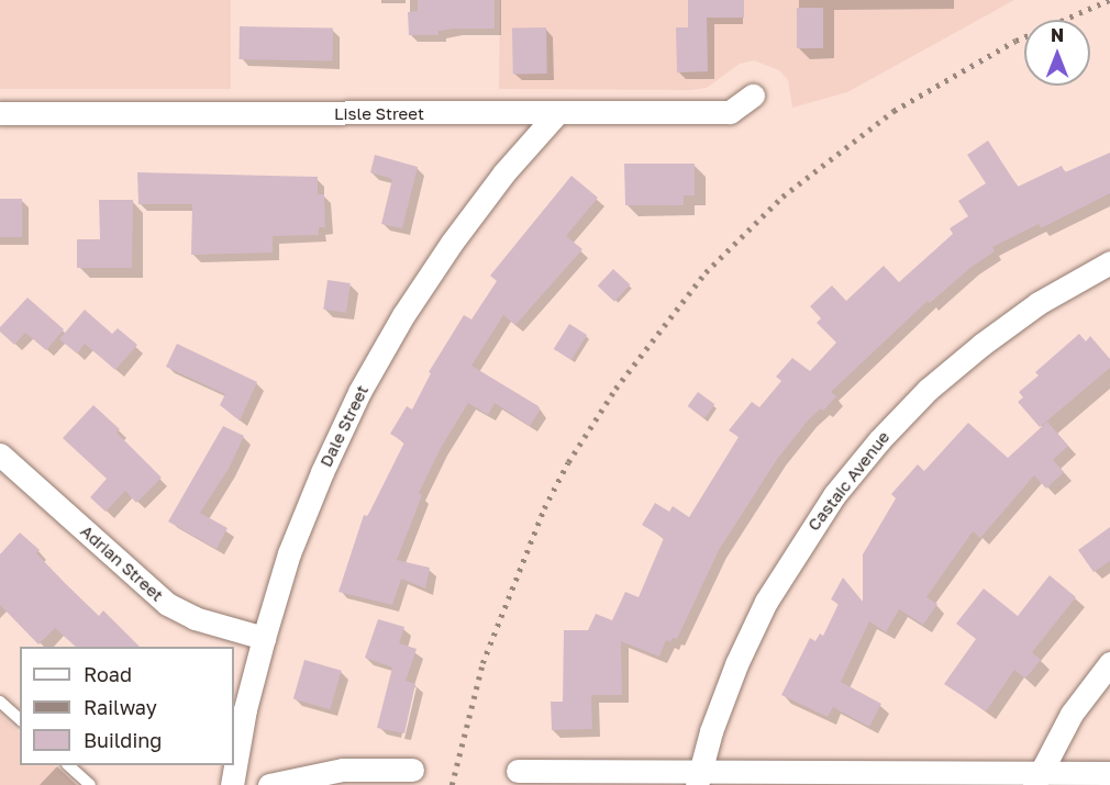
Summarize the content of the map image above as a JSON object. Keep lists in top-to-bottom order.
{
  "streets": {
    "street": [
      "Lisle Street",
      "Dale Street",
      "Castaic Avenue",
      "Adrian Street"
    ]
  },
  "crossings": [
    ["Lisle Street", "Dale Street"],
    ["Dale Street", "Adrian Street"]
  ],
  "legend": ["Road", "Railway", "Building"],
  "north": "top"
}
